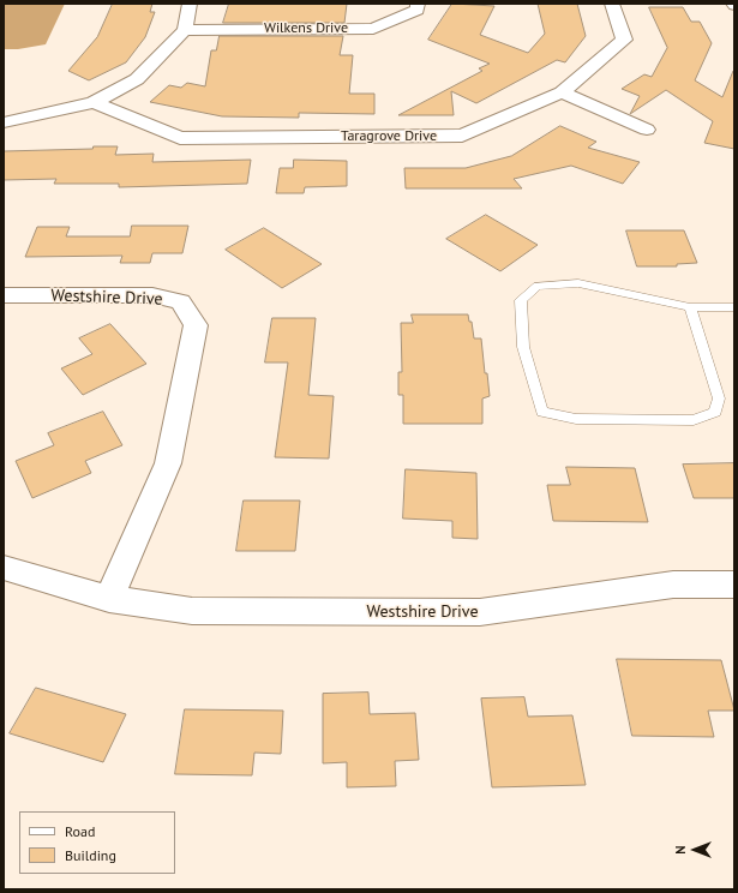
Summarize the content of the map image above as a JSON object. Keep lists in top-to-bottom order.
{
  "streets": {
    "street": ["Wilkens Drive", "Taragrove Drive", "Westshire Drive"]
  },
  "legend": ["Road", "Building"],
  "north": "left"
}
